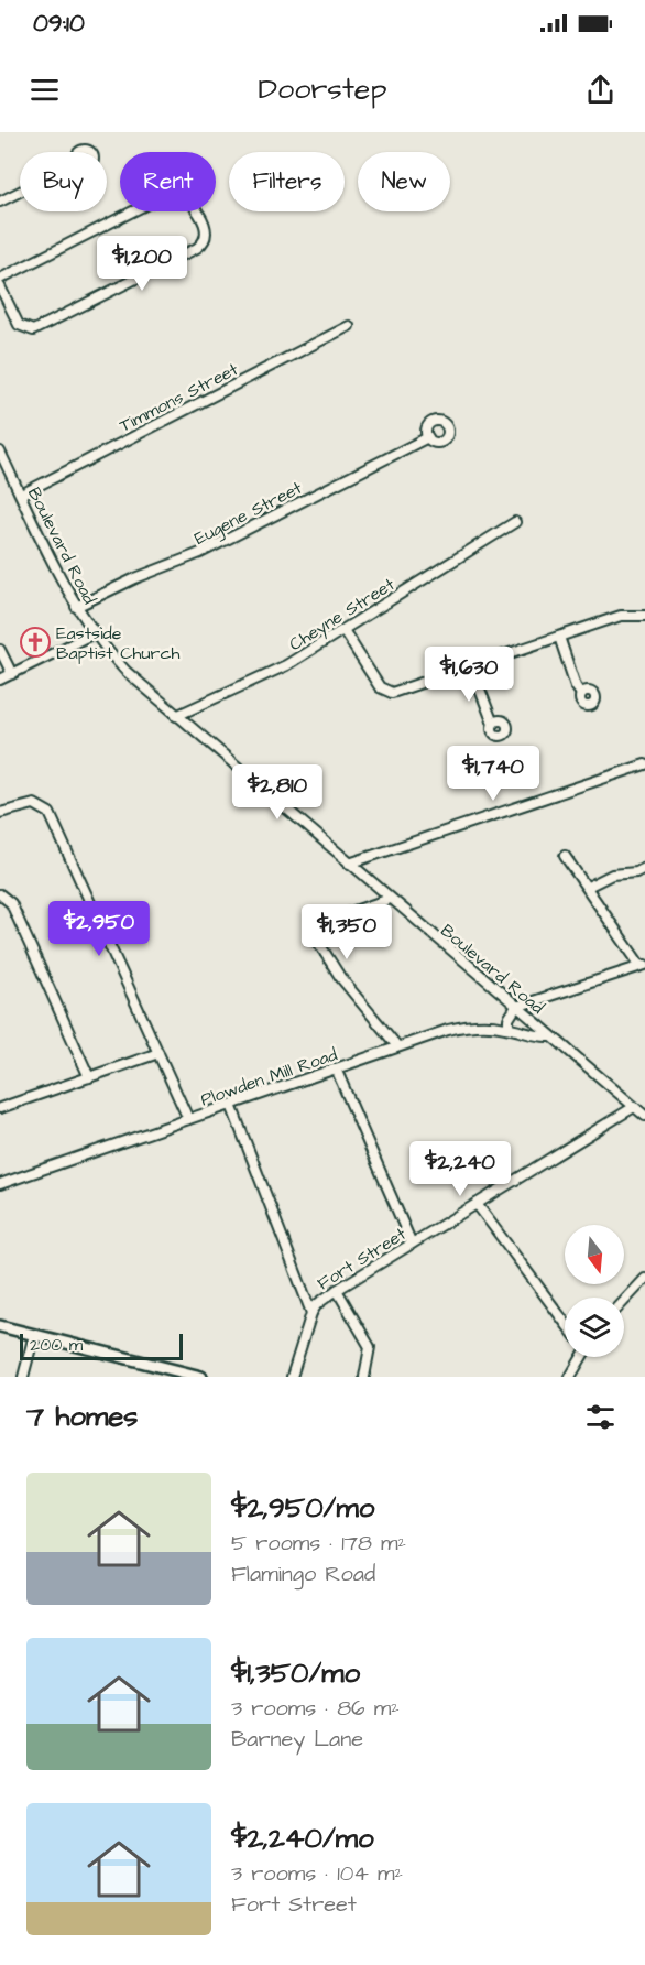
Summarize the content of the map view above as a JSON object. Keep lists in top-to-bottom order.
{
  "streets": {
    "street": [
      "Timmons Street",
      "Eugene Street",
      "Boulevard Road",
      "Cheyne Street",
      "Plowden Mill Road",
      "Fort Street"
    ]
  },
  "crossings": [
    ["Timmons Street", "Boulevard Road"],
    ["Eugene Street", "Boulevard Road"],
    ["Boulevard Road", "Cheyne Street"],
    ["Boulevard Road", "Plowden Mill Road"],
    ["Boulevard Road", "Fort Street"],
    ["Plowden Mill Road", "Fort Street"]
  ],
  "places": {
    "church": ["Eastside Baptist Church"]
  },
  "scale_bar": "200 m",
  "north": "bottom",
  "page": {
    "status": "09:10",
    "header": "Doorstep",
    "chip": [
      "Buy",
      "Rent",
      "Filters",
      "New"
    ],
    "price": [
      "$1,200",
      "$1,630",
      "$1,740",
      "$2,810",
      "$2,950",
      "$1,350",
      "$2,240"
    ],
    "scale": "200 m",
    "heading": "7 homes",
    "list": [
      {
        "name": "$2,950/mo",
        "note": "5 rooms · 178 m² · Flamingo Road"
      },
      {
        "name": "$1,350/mo",
        "note": "3 rooms · 86 m² · Barney Lane"
      },
      {
        "name": "$2,240/mo",
        "note": "3 rooms · 104 m² · Fort Street"
      }
    ]
  }
}
